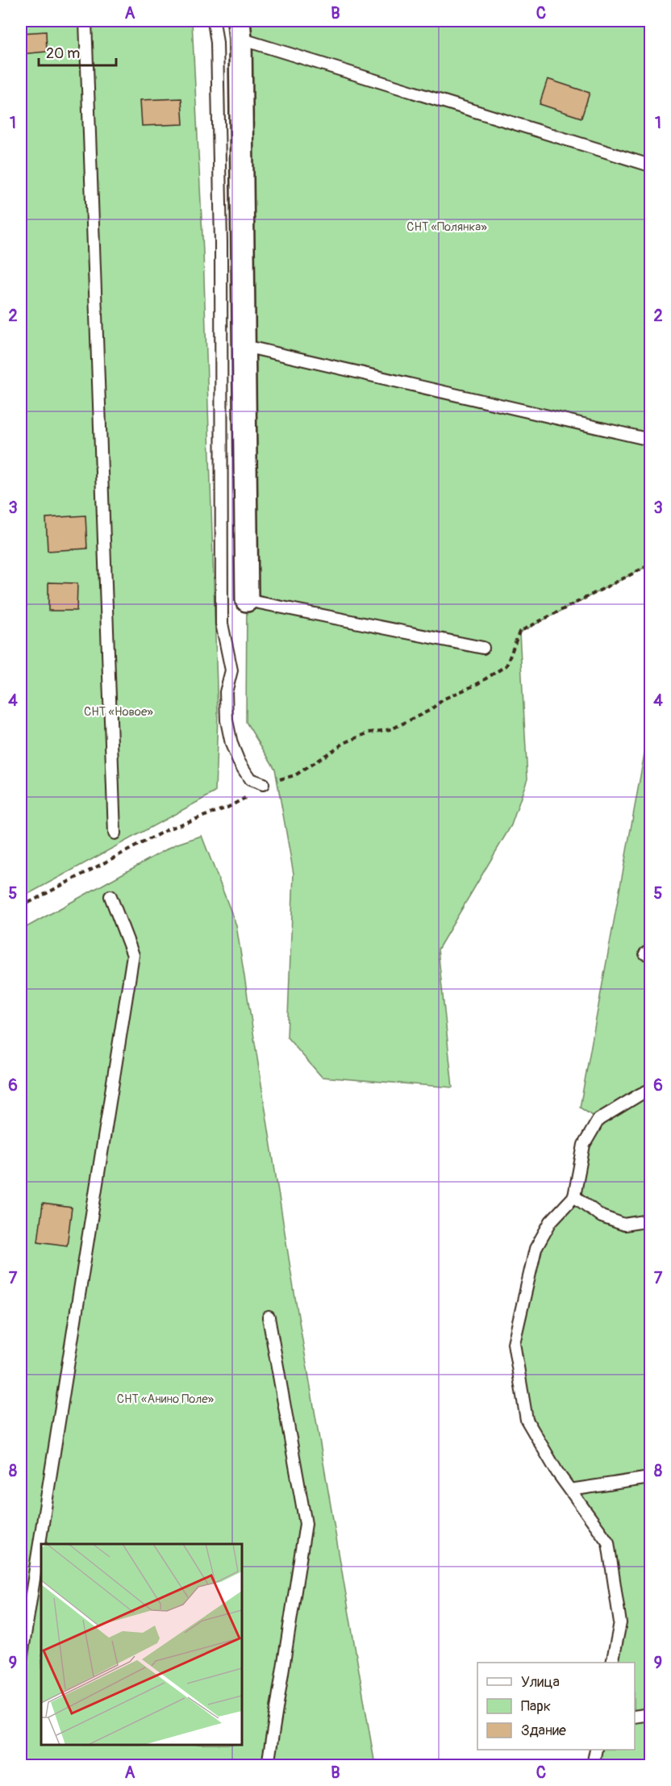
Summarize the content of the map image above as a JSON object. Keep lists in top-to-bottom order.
{
  "parks": ["СНТ «Полянка»", "СНТ «Новое»", "СНТ «Анино Поле»"],
  "legend": ["Улица", "Парк", "Здание"],
  "scale_bar": "20 m",
  "grid": {
    "columns": ["A", "B", "C"],
    "rows": [
      "1",
      "2",
      "3",
      "4",
      "5",
      "6",
      "7",
      "8",
      "9"
    ]
  }
}
